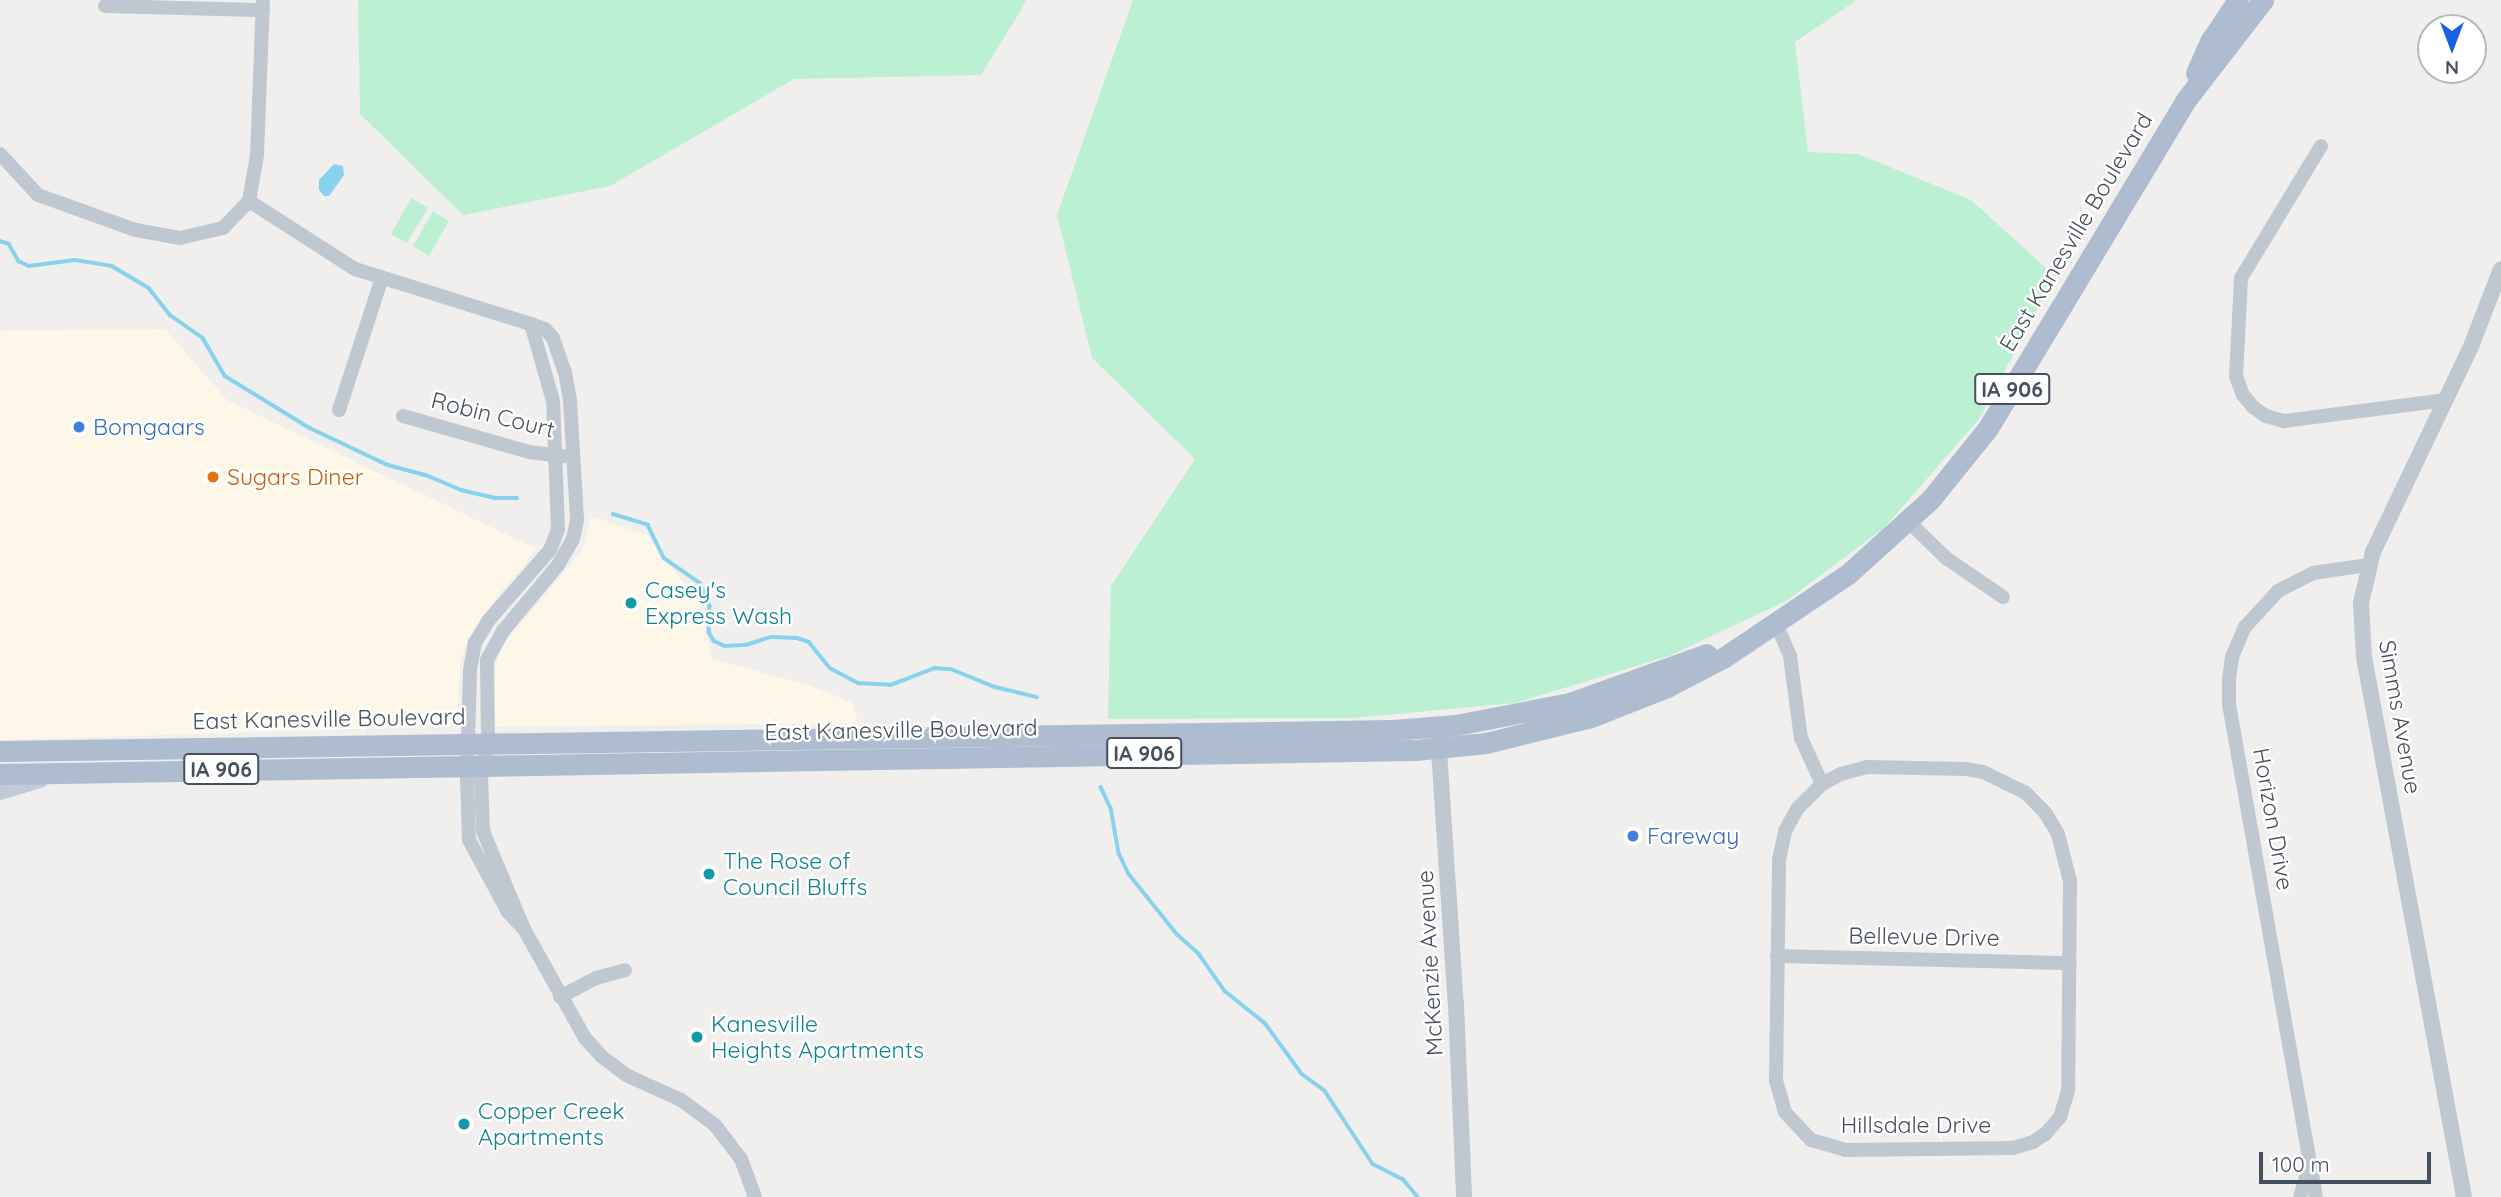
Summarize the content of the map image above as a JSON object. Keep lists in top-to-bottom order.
{
  "streets": {
    "main road": ["East Kanesville Boulevard", "IA 906"],
    "street": [
      "Robin Court",
      "Simms Avenue",
      "Horizon Drive",
      "Bellevue Drive",
      "McKenzie Avenue",
      "Hillsdale Drive"
    ]
  },
  "crossings": [
    ["East Kanesville Boulevard", "McKenzie Avenue"],
    ["Simms Avenue", "Horizon Drive"],
    ["Bellevue Drive", "Hillsdale Drive"]
  ],
  "places": [
    "Bomgaars",
    "Sugars Diner",
    "Casey's Express Wash",
    "Fareway",
    "The Rose of Council Bluffs",
    "Kanesville Heights Apartments",
    "Copper Creek Apartments"
  ],
  "scale_bar": "100 m",
  "north": "bottom"
}
